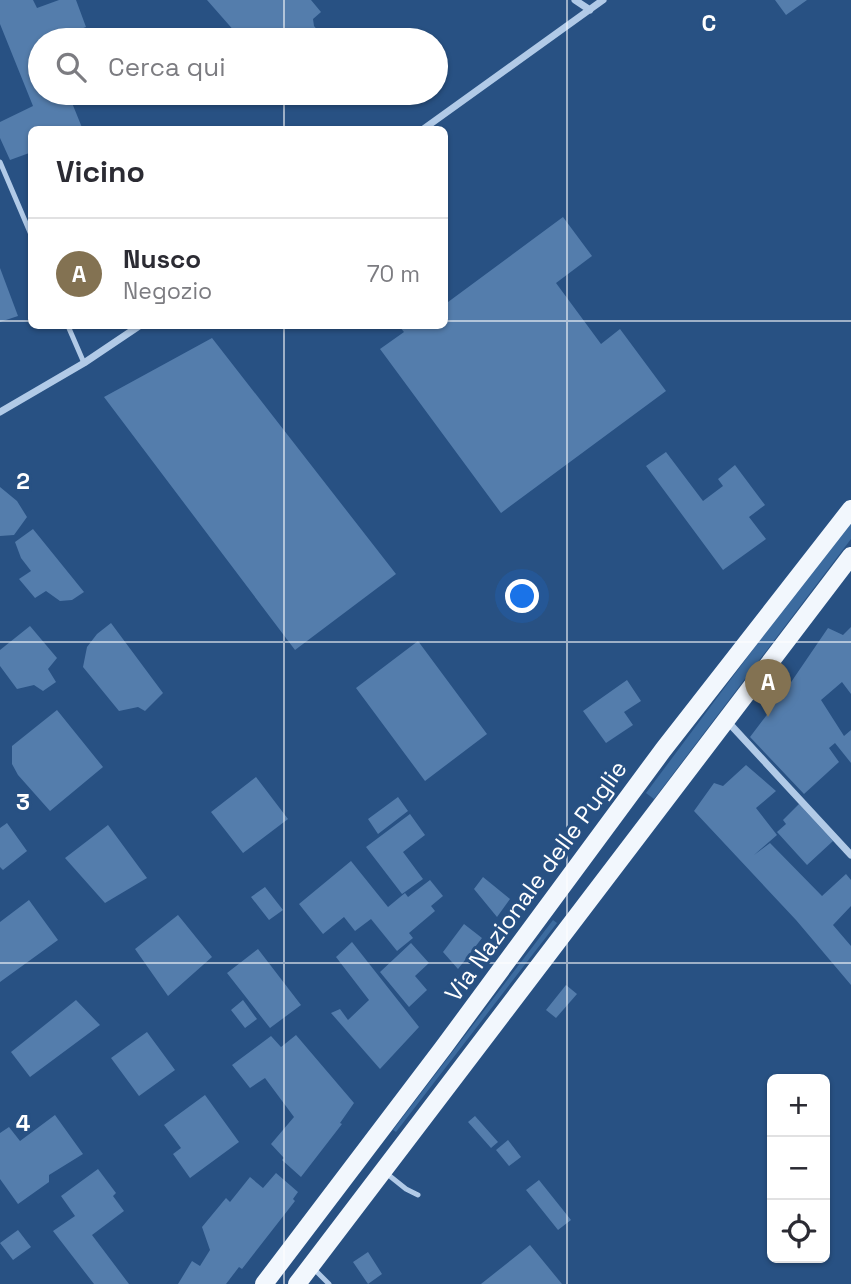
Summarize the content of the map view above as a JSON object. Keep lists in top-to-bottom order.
{
  "streets": {
    "main road": ["Via Nazionale delle Puglie"]
  },
  "page": {
    "search": "Cerca qui",
    "heading": "Vicino",
    "list": [
      {
        "mark": "A",
        "name": "Nusco",
        "note": "Negozio",
        "value": "70 m"
      }
    ],
    "pins": "A",
    "map_buttons": ["+", "−"]
  },
  "grid": {
    "columns": ["C"],
    "rows": ["2", "3", "4"]
  }
}
